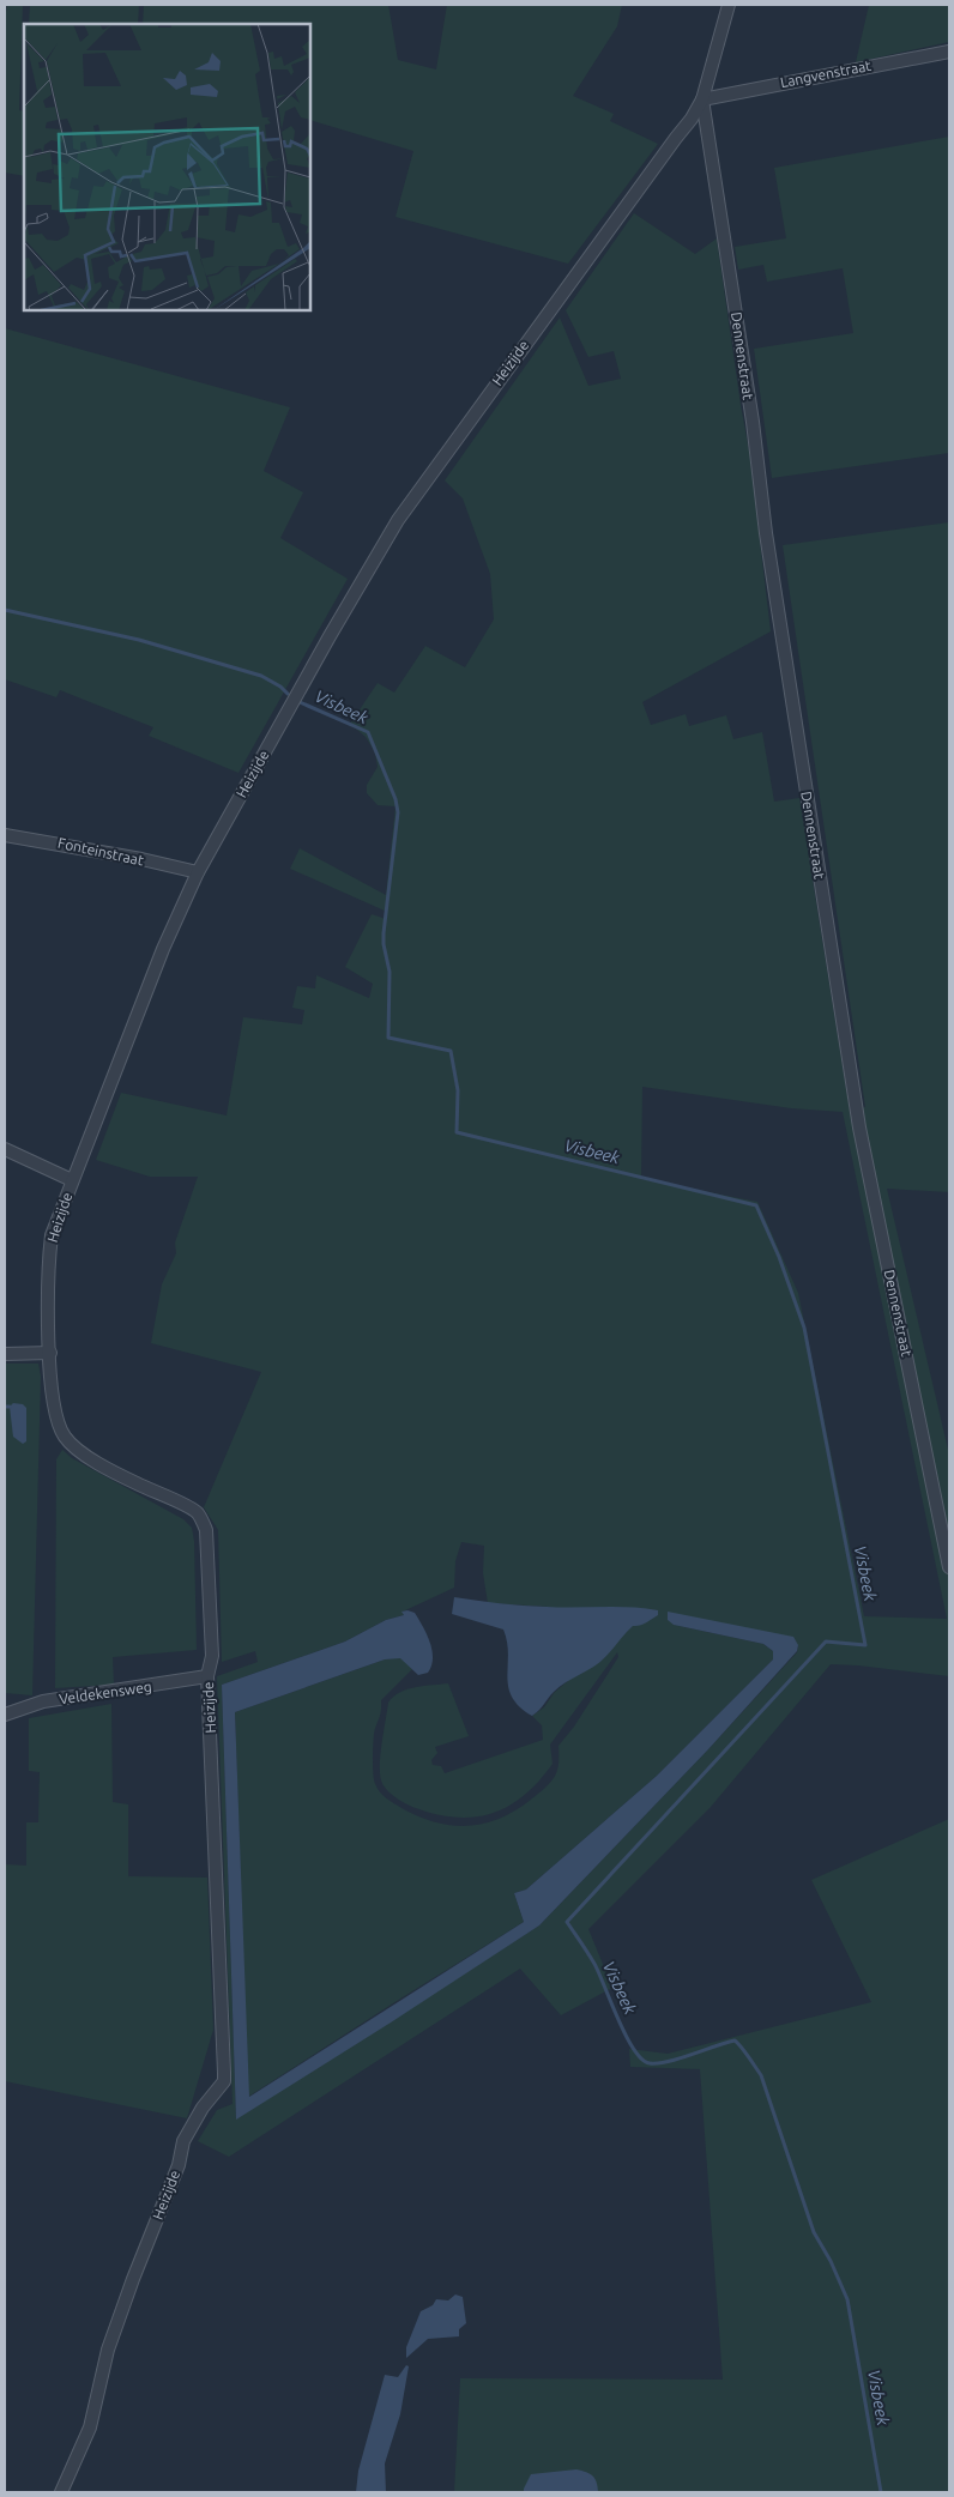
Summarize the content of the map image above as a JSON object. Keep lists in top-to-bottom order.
{
  "streets": {
    "street": [
      "Langvenstraat",
      "Dennenstraat",
      "Heizijde",
      "Fonteinstraat",
      "Veldekensweg"
    ]
  },
  "crossings": [
    ["Langvenstraat", "Dennenstraat"],
    ["Langvenstraat", "Heizijde"],
    ["Dennenstraat", "Heizijde"],
    ["Heizijde", "Fonteinstraat"],
    ["Heizijde", "Veldekensweg"]
  ],
  "water": ["Visbeek"]
}
